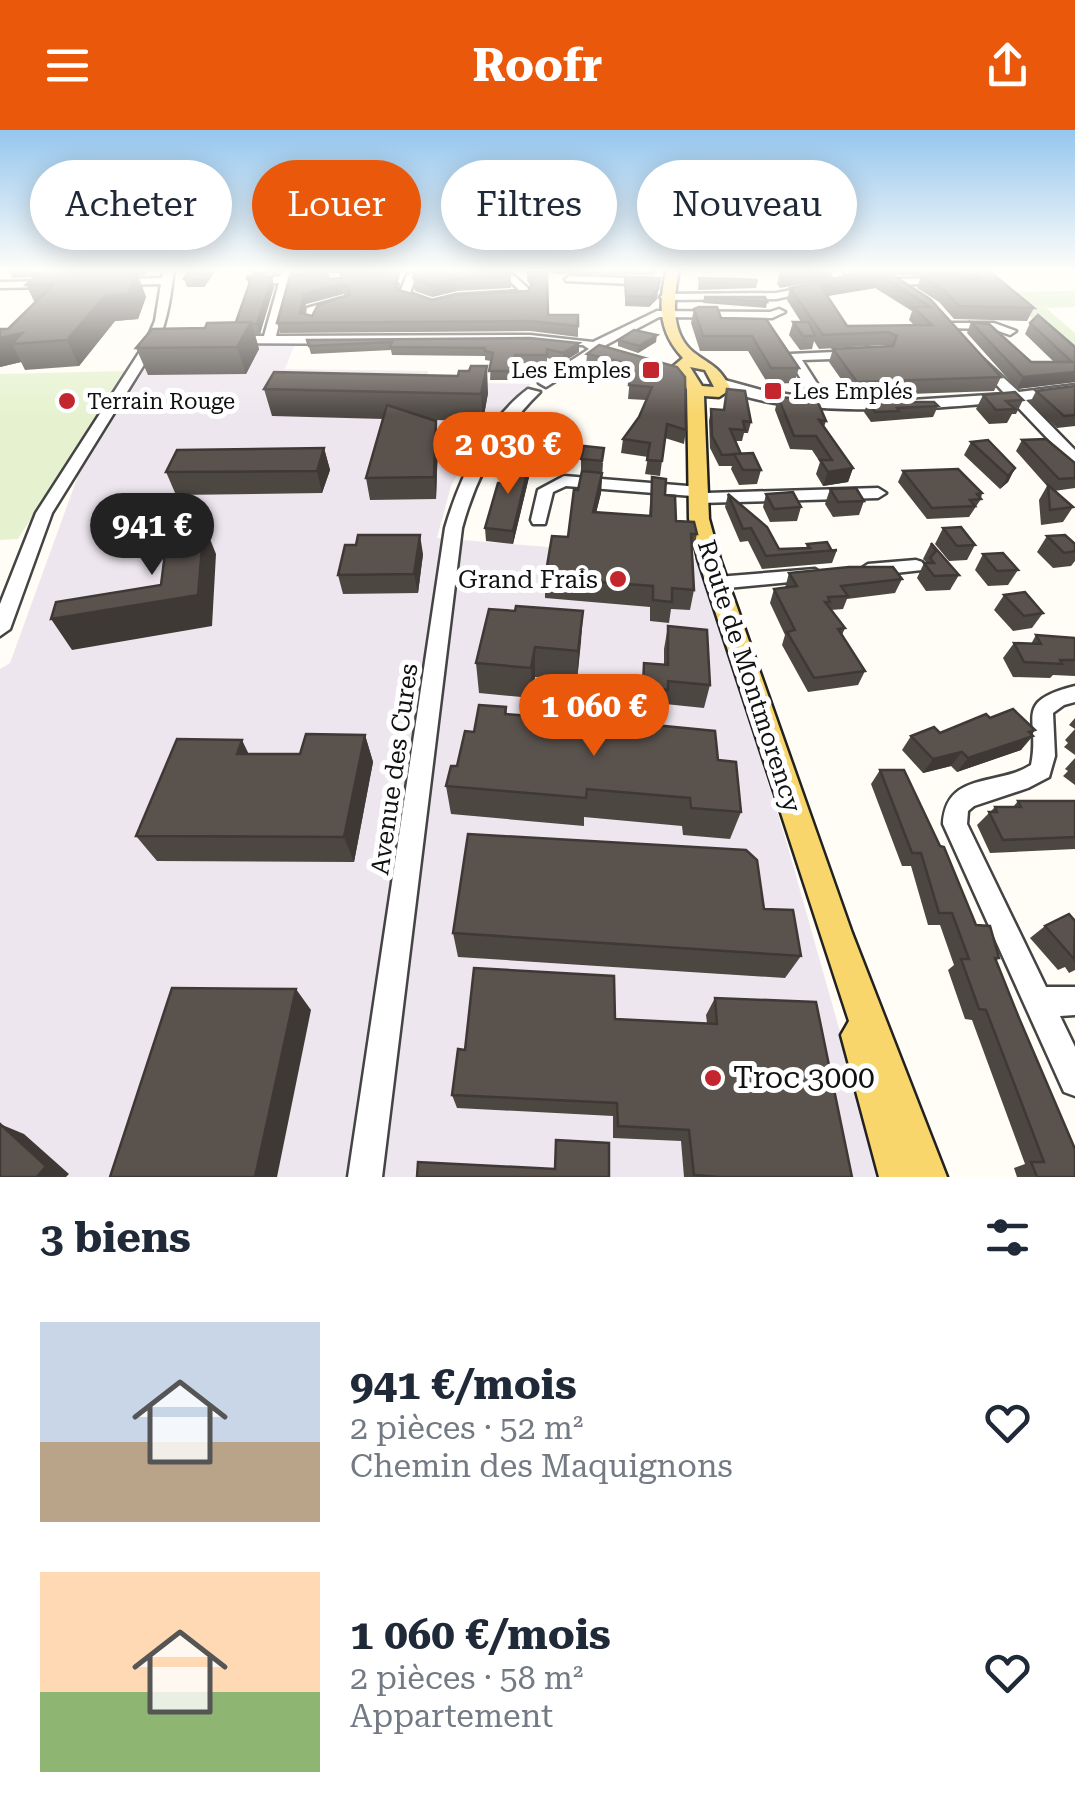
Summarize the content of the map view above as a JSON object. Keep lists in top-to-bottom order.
{
  "streets": {
    "main road": ["Route de Montmorency"],
    "street": ["Avenue des Cures"]
  },
  "places": {
    "transit": ["Les Emples", "Les Emplés"],
    "other": ["Terrain Rouge", "Grand Frais", "Troc 3000"]
  },
  "page": {
    "header": "Roofr",
    "chip": [
      "Acheter",
      "Louer",
      "Filtres",
      "Nouveau"
    ],
    "price": ["2 030 €", "941 €", "1 060 €"],
    "heading": "3 biens",
    "list": [
      {
        "name": "941 €/mois",
        "note": "2 pièces · 52 m² · Chemin des Maquignons"
      },
      {
        "name": "1 060 €/mois",
        "note": "2 pièces · 58 m² · Appartement"
      }
    ]
  }
}
